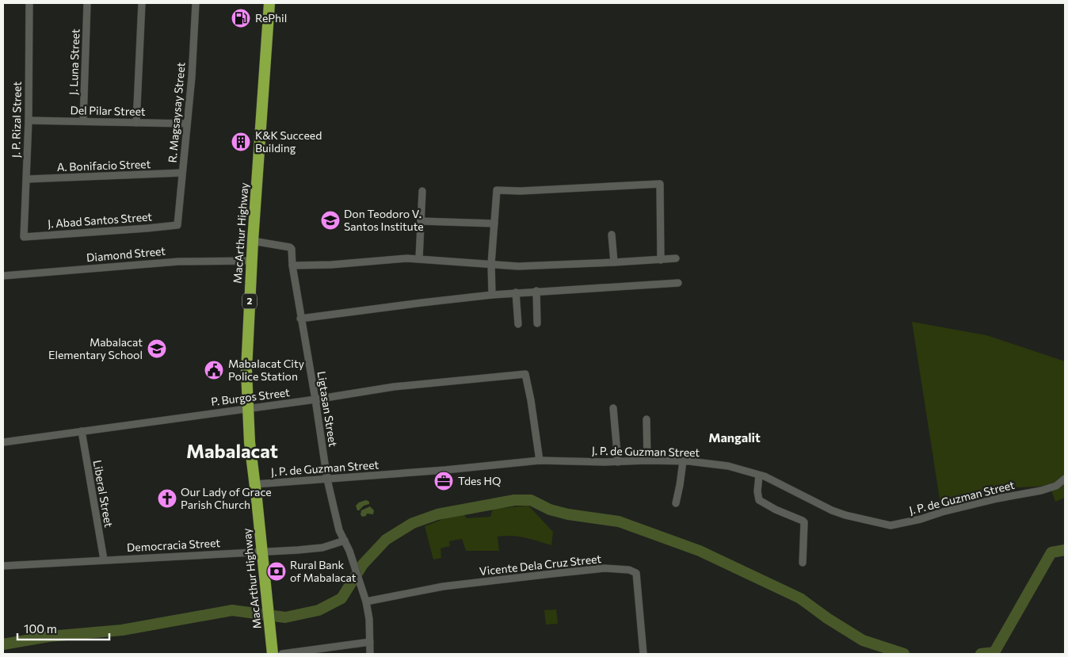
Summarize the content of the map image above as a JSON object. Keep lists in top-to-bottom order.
{
  "streets": {
    "highway": ["MacArthur Highway", "2"],
    "street": [
      "J. Luna Street",
      "Del Pilar Street",
      "R. Magsaysay Street",
      "J. P. Rizal Street",
      "A. Bonifacio Street",
      "J. Abad Santos Street",
      "Diamond Street",
      "P. Burgos Street",
      "Ligtasan Street",
      "J. P. de Guzman Street",
      "Liberal Street",
      "Democracia Street",
      "Vicente Dela Cruz Street"
    ]
  },
  "crossings": [
    ["J. Luna Street", "Del Pilar Street"],
    ["Del Pilar Street", "R. Magsaysay Street"],
    ["Del Pilar Street", "J. P. Rizal Street"],
    ["R. Magsaysay Street", "A. Bonifacio Street"],
    ["R. Magsaysay Street", "J. Abad Santos Street"],
    ["J. P. Rizal Street", "A. Bonifacio Street"],
    ["J. P. Rizal Street", "J. Abad Santos Street"],
    ["MacArthur Highway", "Diamond Street"],
    ["MacArthur Highway", "P. Burgos Street"],
    ["MacArthur Highway", "Ligtasan Street"],
    ["MacArthur Highway", "J. P. de Guzman Street"],
    ["MacArthur Highway", "Democracia Street"],
    ["P. Burgos Street", "Ligtasan Street"],
    ["P. Burgos Street", "J. P. de Guzman Street"],
    ["P. Burgos Street", "Liberal Street"],
    ["Ligtasan Street", "J. P. de Guzman Street"],
    ["Ligtasan Street", "Democracia Street"],
    ["Ligtasan Street", "Vicente Dela Cruz Street"],
    ["Liberal Street", "Democracia Street"]
  ],
  "districts": ["Mangalit", "Mabalacat"],
  "places": {
    "fuel station": ["RePhil"],
    "building": ["K&K Succeed Building"],
    "school or university": ["Don Teodoro V. Santos Institute", "Mabalacat Elementary School"],
    "public building": ["Mabalacat City Police Station"],
    "office": ["Tdes HQ"],
    "church": ["Our Lady of Grace Parish Church"],
    "bank": ["Rural Bank of Mabalacat"]
  },
  "scale_bar": "100 m"
}
